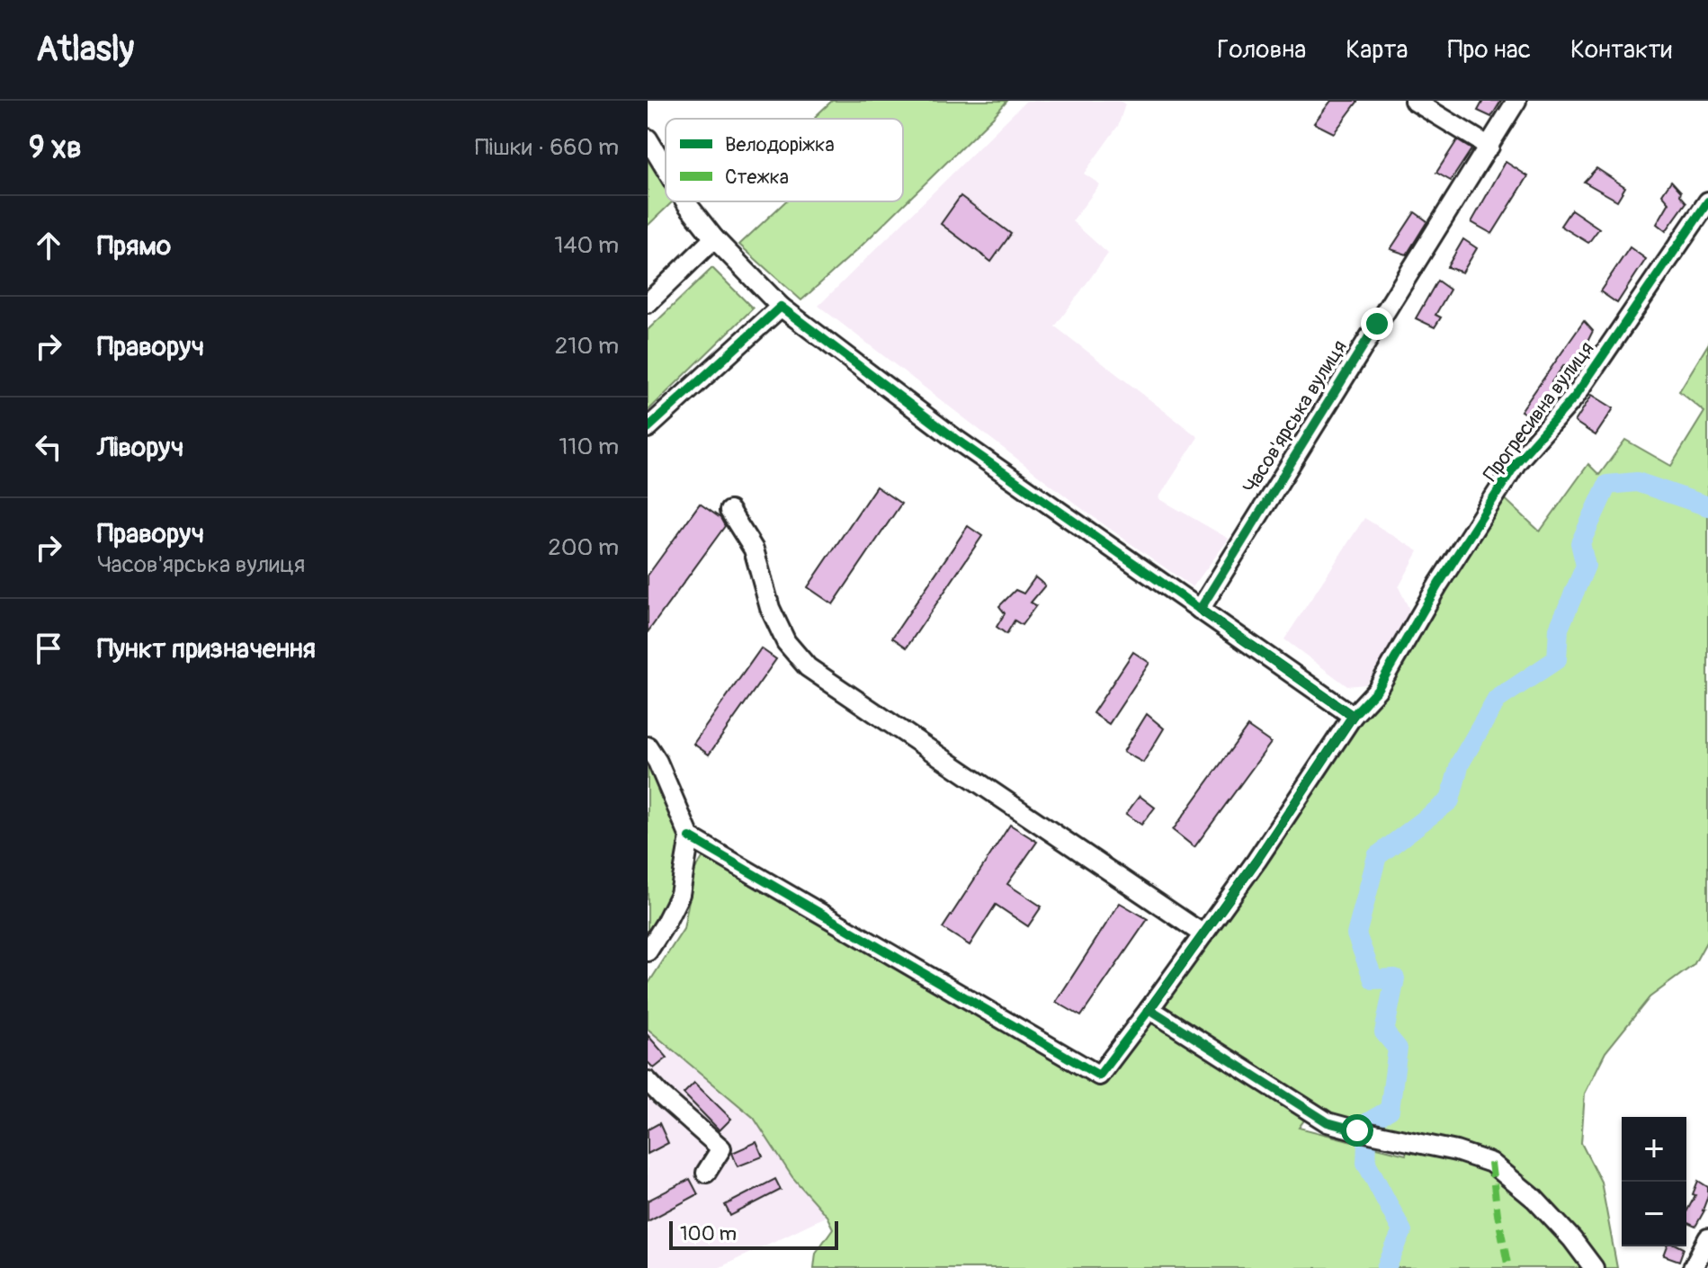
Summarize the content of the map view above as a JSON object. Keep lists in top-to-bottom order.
{
  "streets": {
    "street": ["Прогресивна вулиця", "Часов'ярська вулиця"]
  },
  "legend": ["Велодоріжка", "Стежка"],
  "scale_bar": "100 m",
  "page": {
    "header": "Atlasly",
    "nav": [
      "Головна",
      "Карта",
      "Про нас",
      "Контакти"
    ],
    "heading": ["9 хв", "Пішки · 660 m"],
    "list": [
      ["Прямо", "140 m"],
      ["Праворуч", "210 m"],
      ["Ліворуч", "110 m"],
      ["Праворуч", "Часов'ярська вулиця", "200 m"],
      "Пункт призначення"
    ],
    "map_buttons": ["+", "−"],
    "scale": "100 m"
  }
}
